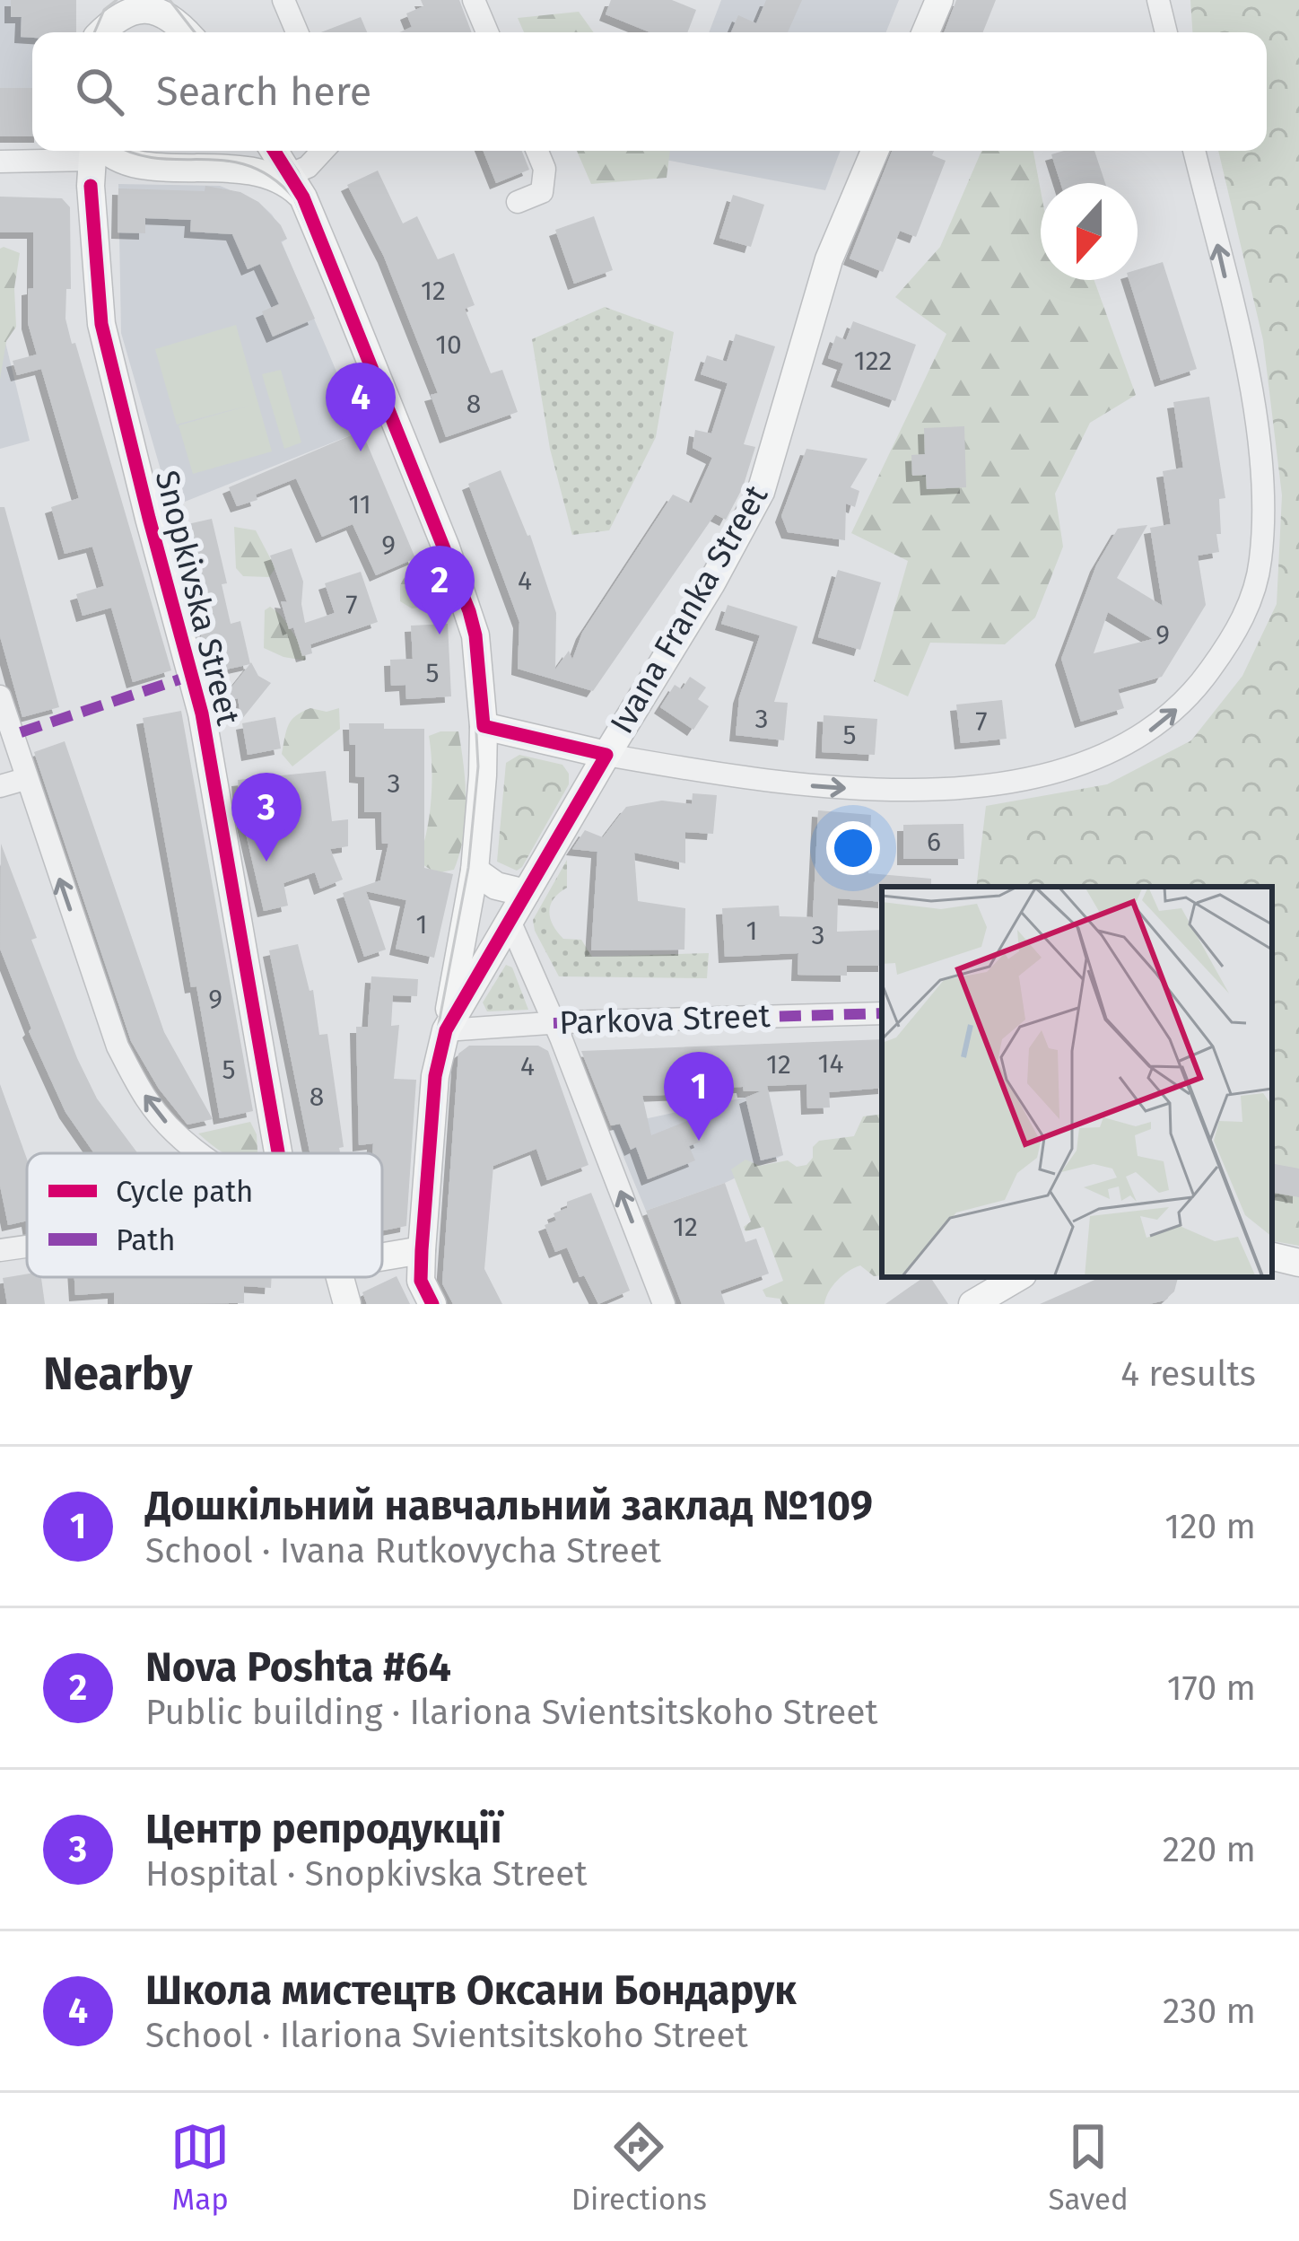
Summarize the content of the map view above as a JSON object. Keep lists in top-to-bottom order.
{
  "streets": {
    "main road": ["Snopkivska Street", "Ivana Franka Street"],
    "street": ["Parkova Street"]
  },
  "crossings": [
    ["Ivana Franka Street", "Parkova Street"]
  ],
  "house_numbers": [
    "12",
    "10",
    "122",
    "8",
    "11",
    "9",
    "4",
    "7",
    "9",
    "5",
    "3",
    "7",
    "5",
    "3",
    "6",
    "1",
    "1",
    "3",
    "9",
    "14",
    "12",
    "4",
    "5",
    "8",
    "12"
  ],
  "legend": ["Cycle path", "Path"],
  "north": "bottom",
  "page": {
    "search": "Search here",
    "pins": [
      "4",
      "2",
      "3",
      "1"
    ],
    "heading": ["Nearby", "4 results"],
    "list": [
      {
        "mark": "1",
        "name": "Дошкільний навчальний заклад №109",
        "note": "School · Ivana Rutkovycha Street",
        "value": "120 m"
      },
      {
        "mark": "2",
        "name": "Nova Poshta #64",
        "note": "Public building · Ilariona Svientsitskoho Street",
        "value": "170 m"
      },
      {
        "mark": "3",
        "name": "Центр репродукції",
        "note": "Hospital · Snopkivska Street",
        "value": "220 m"
      },
      {
        "mark": "4",
        "name": "Школа мистецтв Оксани Бондарук",
        "note": "School · Ilariona Svientsitskoho Street",
        "value": "230 m"
      }
    ],
    "nav": ["Map", "Directions", "Saved"]
  }
}
